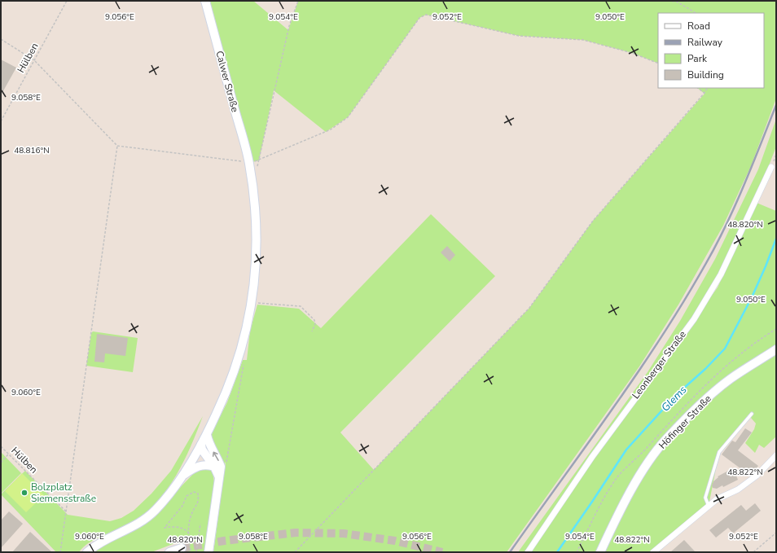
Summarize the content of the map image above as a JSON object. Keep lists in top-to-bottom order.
{
  "streets": {
    "main road": ["Calwer Straße", "Höfinger Straße"],
    "street": ["Leonberger Straße"],
    "path": ["Hülben"]
  },
  "water": ["Glems"],
  "places": ["Bolzplatz Siemensstraße"],
  "legend": [
    "Road",
    "Railway",
    "Park",
    "Building"
  ],
  "coordinates": [
    "9.056°E",
    "9.054°E",
    "9.052°E",
    "9.050°E",
    "9.058°E",
    "48.816°N",
    "48.820°N",
    "9.060°E",
    "48.822°N"
  ]
}
